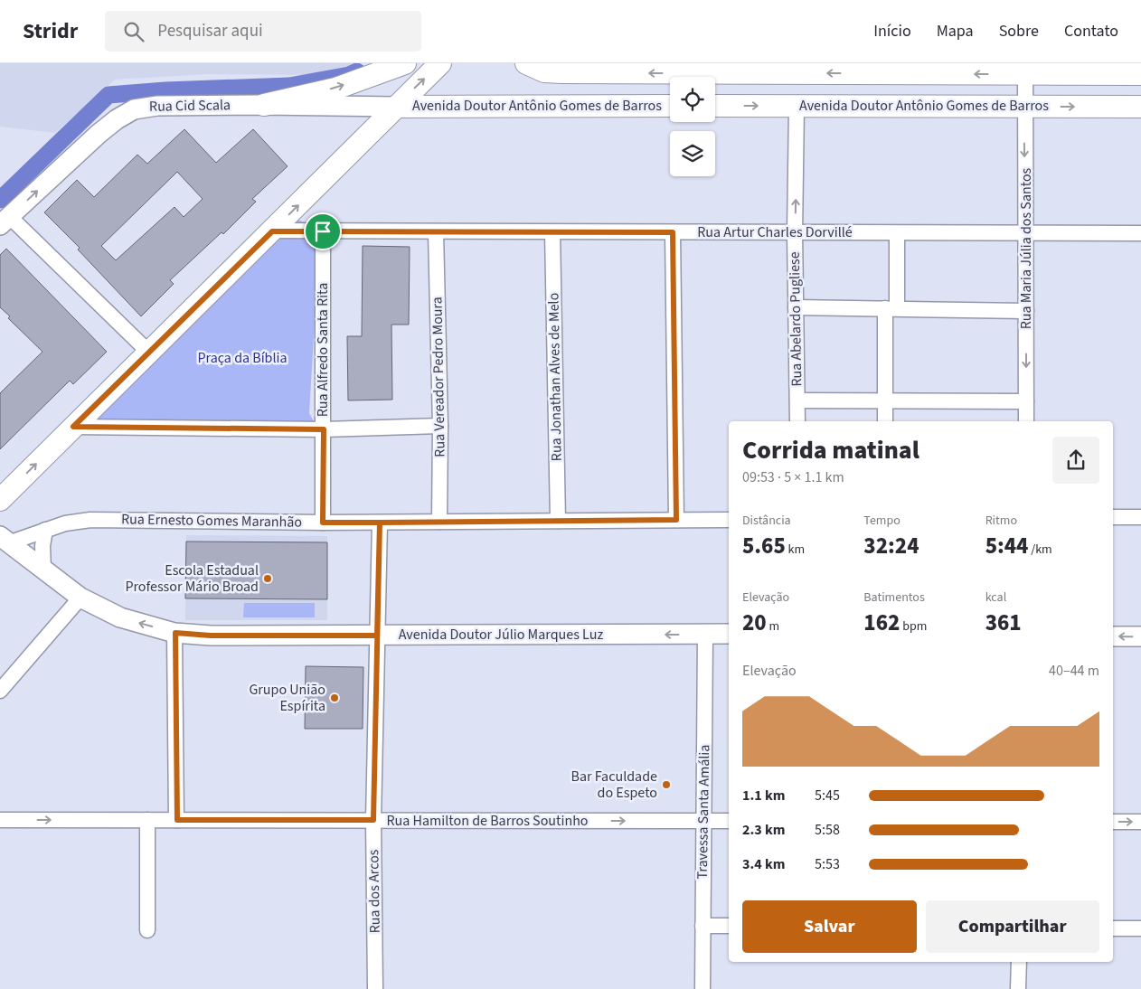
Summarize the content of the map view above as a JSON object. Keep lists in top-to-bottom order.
{
  "streets": {
    "main road": ["Avenida Doutor Antônio Gomes de Barros"],
    "street": [
      "Rua Cid Scala",
      "Rua Artur Charles Dorvillé",
      "Rua Maria Júlia dos Santos",
      "Rua Abelardo Pugliese",
      "Rua Alfredo Santa Rita",
      "Rua Vereador Pedro Moura",
      "Rua Jonathan Alves de Melo",
      "Rua Ernesto Gomes Maranhão",
      "Avenida Doutor Júlio Marques Luz",
      "Travessa Santa Amália",
      "Rua Hamilton de Barros Soutinho",
      "Rua dos Arcos"
    ]
  },
  "crossings": [
    ["Rua Cid Scala", "Avenida Doutor Antônio Gomes de Barros"],
    ["Avenida Doutor Antônio Gomes de Barros", "Rua Maria Júlia dos Santos"],
    ["Avenida Doutor Antônio Gomes de Barros", "Rua Abelardo Pugliese"],
    ["Rua Artur Charles Dorvillé", "Rua Maria Júlia dos Santos"],
    ["Rua Artur Charles Dorvillé", "Rua Abelardo Pugliese"],
    ["Rua Artur Charles Dorvillé", "Rua Alfredo Santa Rita"],
    ["Rua Artur Charles Dorvillé", "Rua Vereador Pedro Moura"],
    ["Rua Artur Charles Dorvillé", "Rua Jonathan Alves de Melo"],
    ["Rua Alfredo Santa Rita", "Rua Ernesto Gomes Maranhão"],
    ["Rua Vereador Pedro Moura", "Rua Ernesto Gomes Maranhão"],
    ["Rua Jonathan Alves de Melo", "Rua Ernesto Gomes Maranhão"],
    ["Rua Ernesto Gomes Maranhão", "Avenida Doutor Júlio Marques Luz"],
    ["Rua Ernesto Gomes Maranhão", "Rua dos Arcos"],
    ["Avenida Doutor Júlio Marques Luz", "Travessa Santa Amália"],
    ["Avenida Doutor Júlio Marques Luz", "Rua dos Arcos"],
    ["Travessa Santa Amália", "Rua Hamilton de Barros Soutinho"],
    ["Rua Hamilton de Barros Soutinho", "Rua dos Arcos"]
  ],
  "one_way": [
    "Rua Cid Scala",
    "Rua Maria Júlia dos Santos",
    "Rua Abelardo Pugliese",
    "Avenida Doutor Júlio Marques Luz",
    "Rua Hamilton de Barros Soutinho"
  ],
  "parks": ["Praça da Bíblia"],
  "places": ["Escola Estadual Professor Mário Broad", "Grupo União Espírita", "Bar Faculdade do Espeto"],
  "page": {
    "header": "Stridr",
    "search": "Pesquisar aqui",
    "nav": [
      "Início",
      "Mapa",
      "Sobre",
      "Contato"
    ],
    "heading": ["Corrida matinal", "09:53 · 5 × 1.1 km"],
    "stats": [
      ["Distância", "5.65 km"],
      ["Tempo", "32:24"],
      ["Ritmo", "5:44 /km"],
      ["Elevação", "20 m"],
      ["Batimentos", "162 bpm"],
      ["kcal", "361"]
    ],
    "chart": ["Elevação", "40–44 m"],
    "list": [
      {
        "name": "1.1 km",
        "note": "5:45"
      },
      {
        "name": "2.3 km",
        "note": "5:58"
      },
      {
        "name": "3.4 km",
        "note": "5:53"
      }
    ],
    "buttons": ["Salvar", "Compartilhar"]
  }
}
